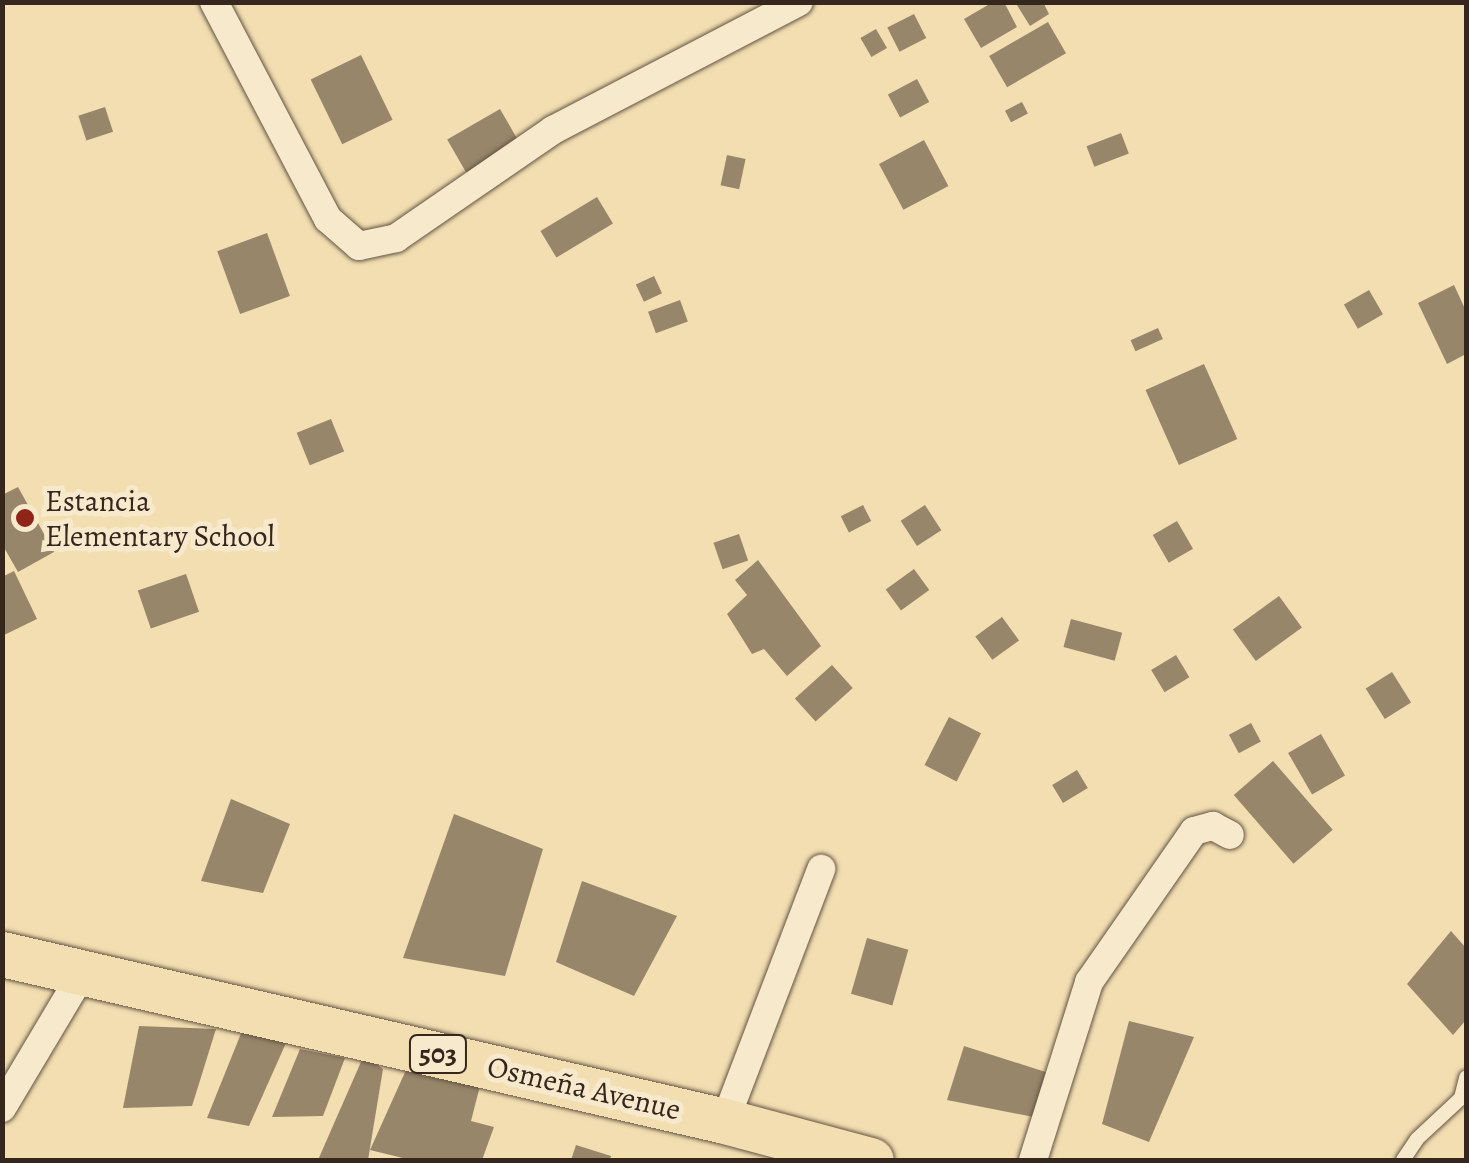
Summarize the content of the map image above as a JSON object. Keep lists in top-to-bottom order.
{
  "streets": {
    "main road": ["503", "Osmeña Avenue"]
  },
  "places": ["Estancia Elementary School"]
}
